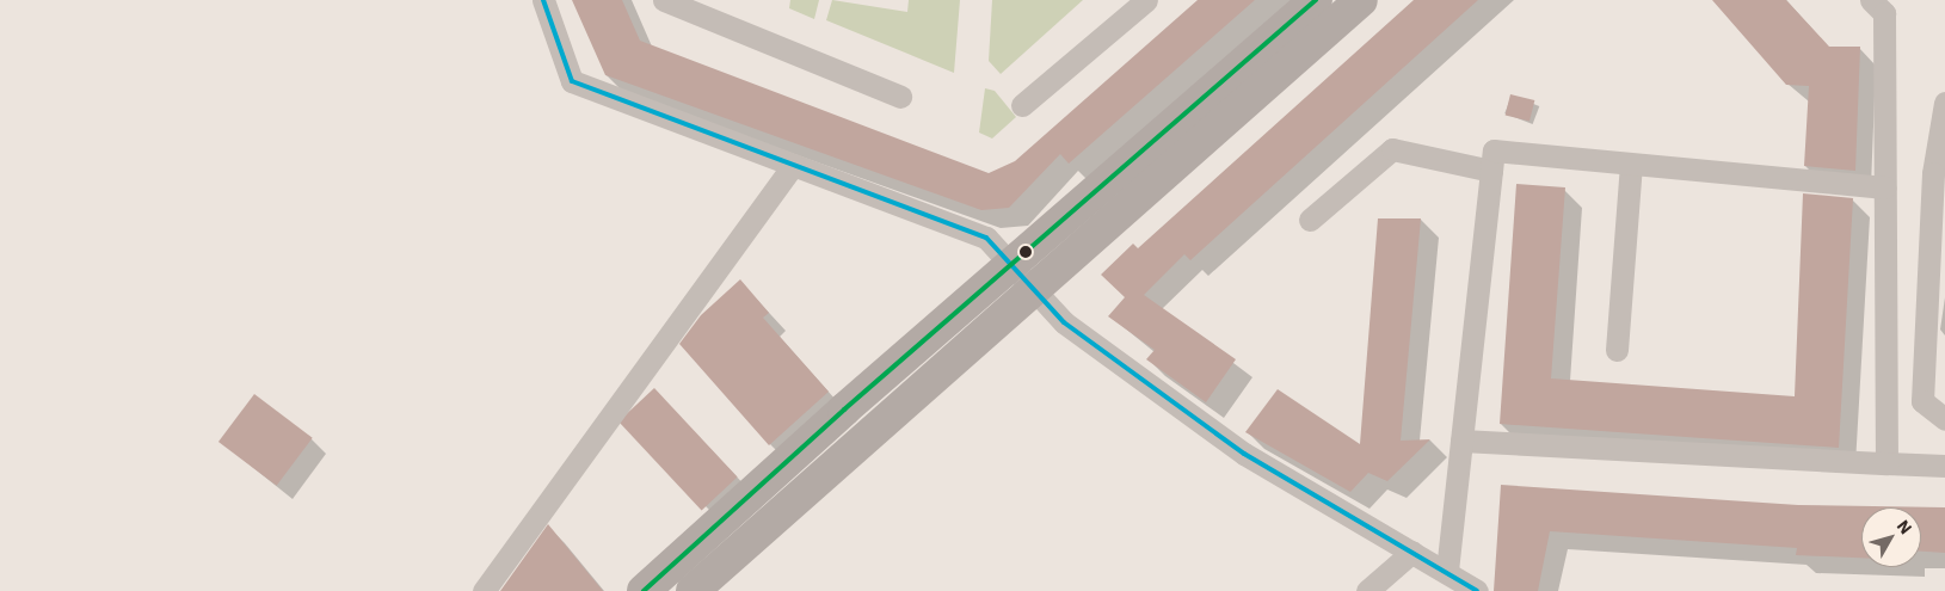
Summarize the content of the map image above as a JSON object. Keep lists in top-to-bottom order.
{
  "north": "top right"
}
